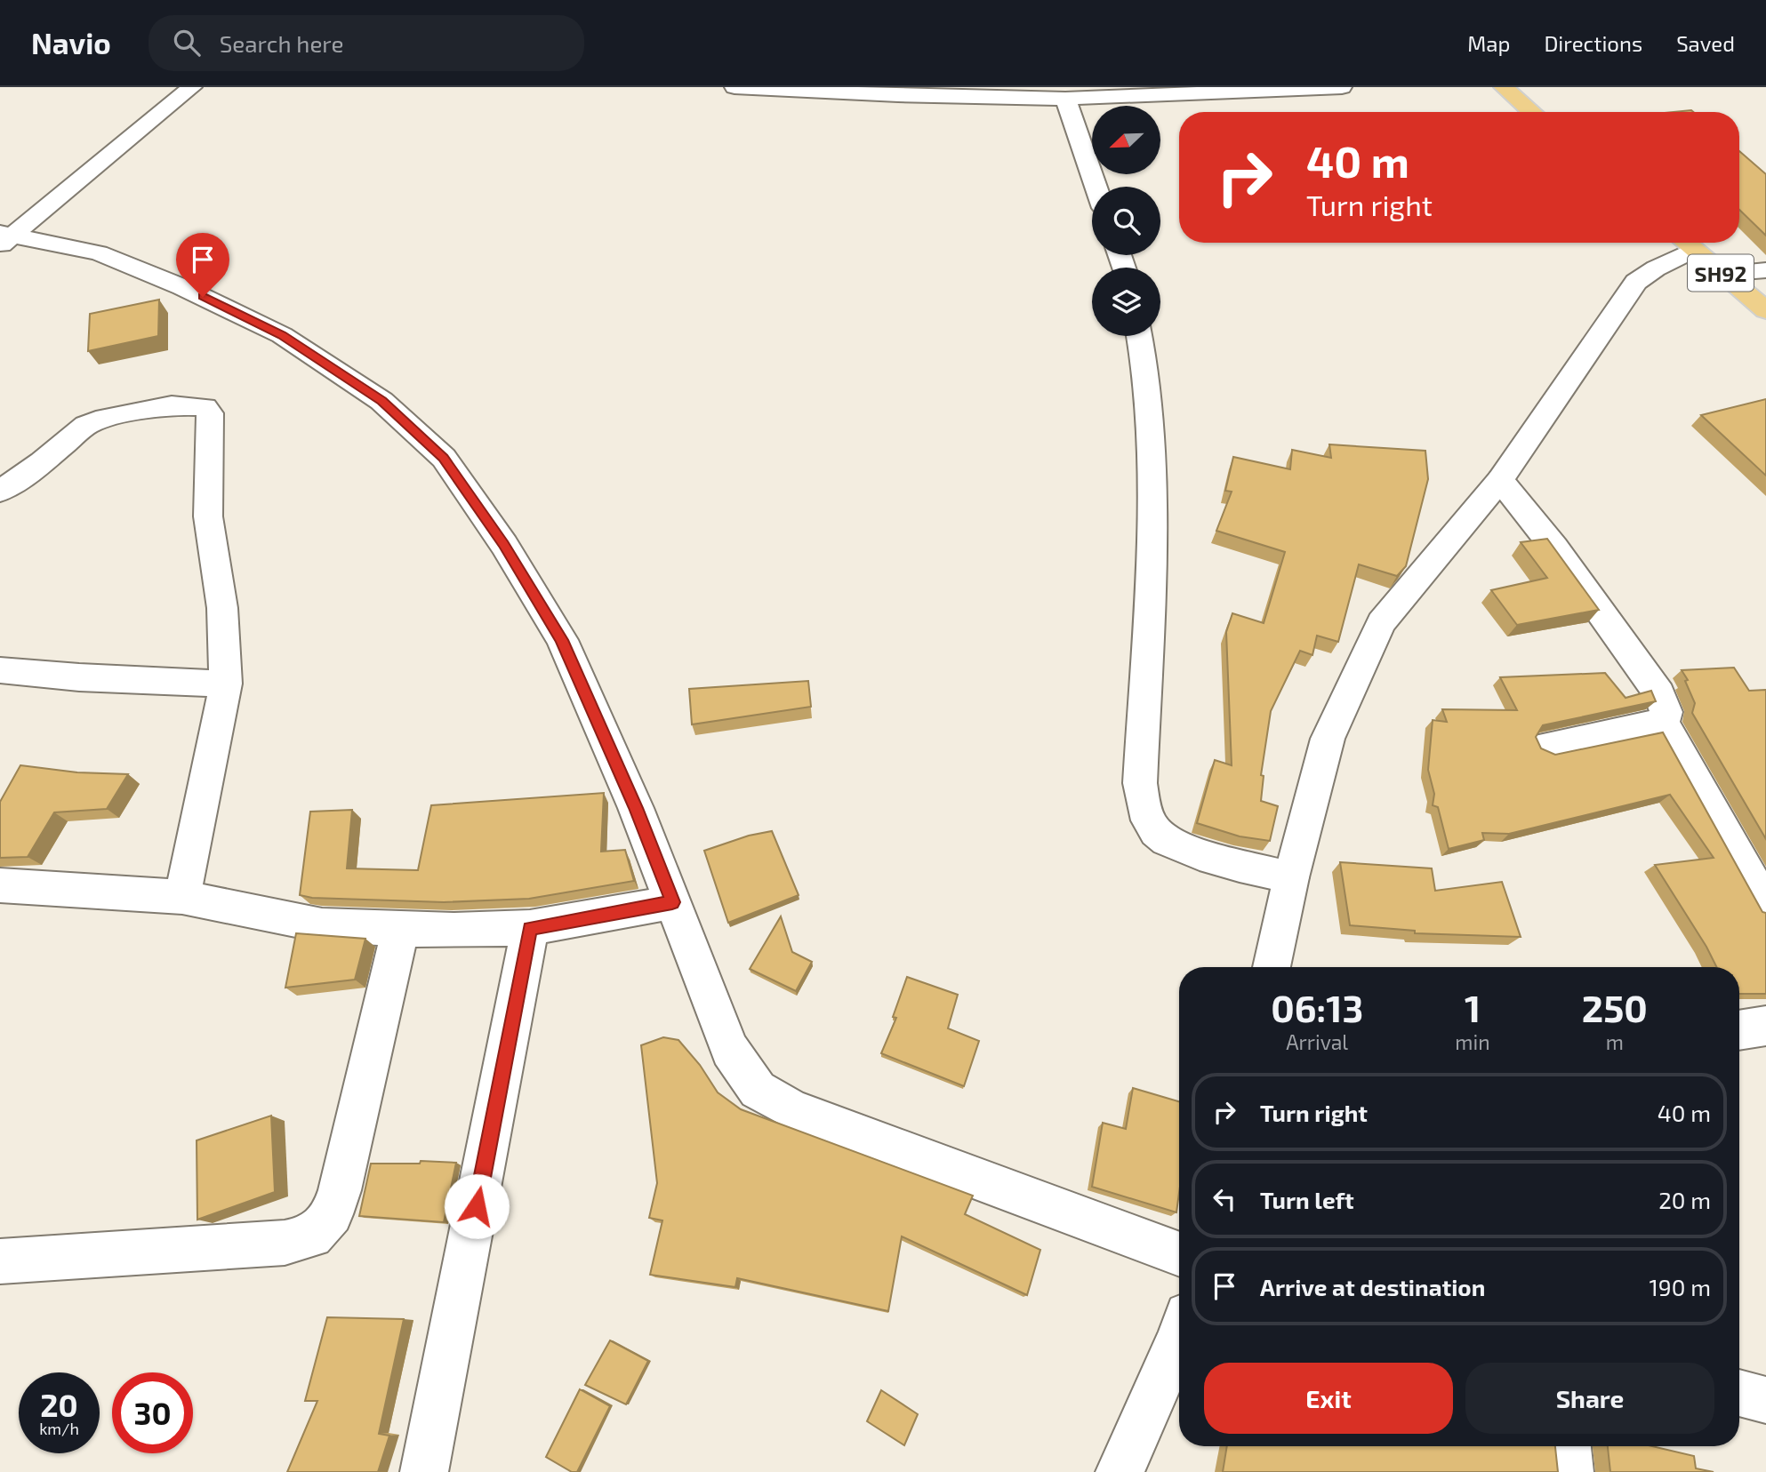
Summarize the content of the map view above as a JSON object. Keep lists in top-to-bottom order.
{
  "streets": {
    "main road": ["SH92"]
  },
  "north": "bottom left",
  "page": {
    "header": "Navio",
    "search": "Search here",
    "nav": ["Map", "Directions", "Saved"],
    "turn": ["40 m", "Turn right"],
    "eta": [
      "06:13",
      "Arrival",
      "1",
      "min",
      "250",
      "m"
    ],
    "list": [
      {
        "name": "Turn right",
        "value": "40 m"
      },
      {
        "name": "Turn left",
        "value": "20 m"
      },
      {
        "name": "Arrive at destination",
        "value": "190 m"
      }
    ],
    "buttons": ["Exit", "Share"],
    "speed": "20 km/h",
    "limit": "30"
  }
}
